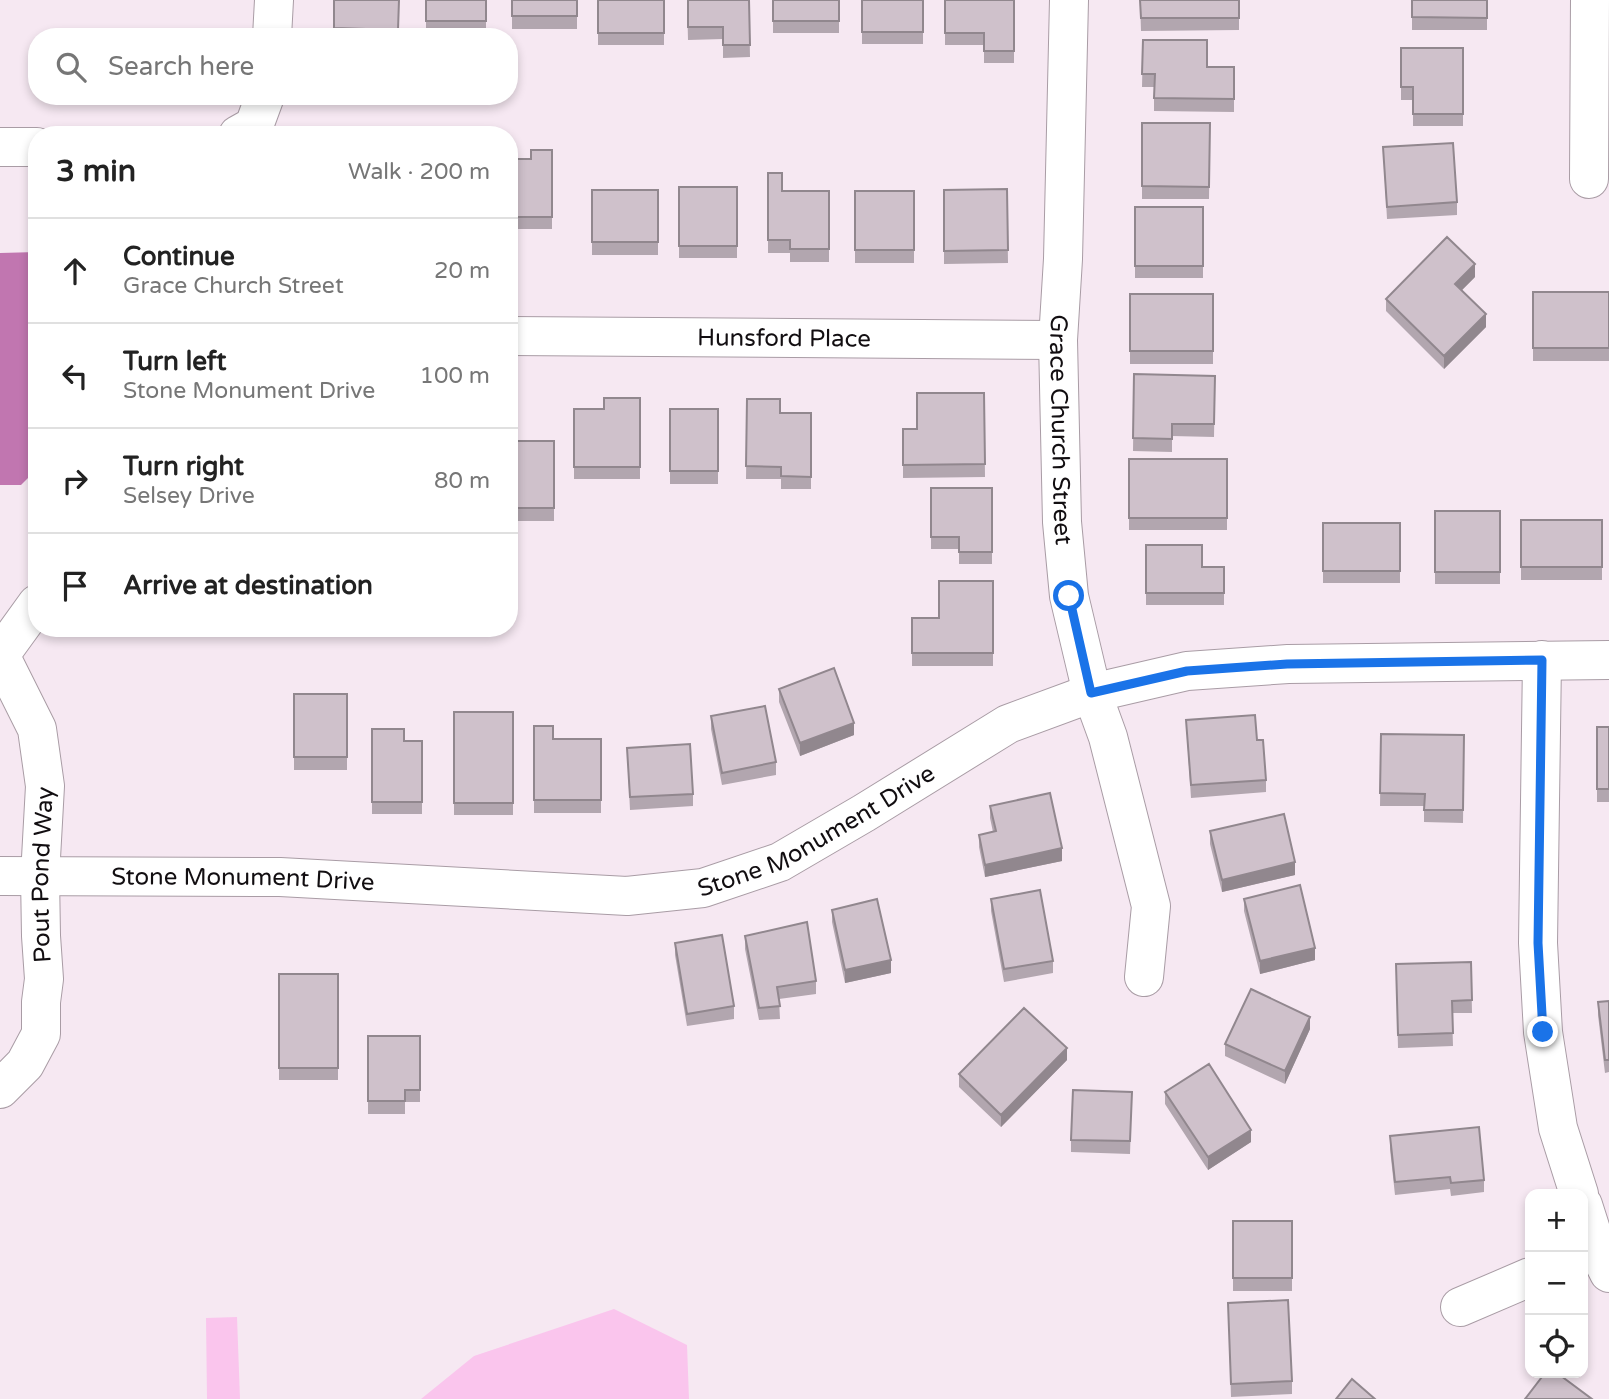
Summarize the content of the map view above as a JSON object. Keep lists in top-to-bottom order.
{
  "streets": {
    "street": [
      "Hunsford Place",
      "Grace Church Street",
      "Stone Monument Drive",
      "Pout Pond Way"
    ]
  },
  "crossings": [
    ["Hunsford Place", "Grace Church Street"],
    ["Grace Church Street", "Stone Monument Drive"],
    ["Stone Monument Drive", "Pout Pond Way"]
  ],
  "page": {
    "search": "Search here",
    "heading": ["3 min", "Walk · 200 m"],
    "list": [
      ["Continue", "Grace Church Street", "20 m"],
      ["Turn left", "Stone Monument Drive", "100 m"],
      ["Turn right", "Selsey Drive", "80 m"],
      "Arrive at destination"
    ],
    "map_buttons": ["+", "−"]
  }
}
